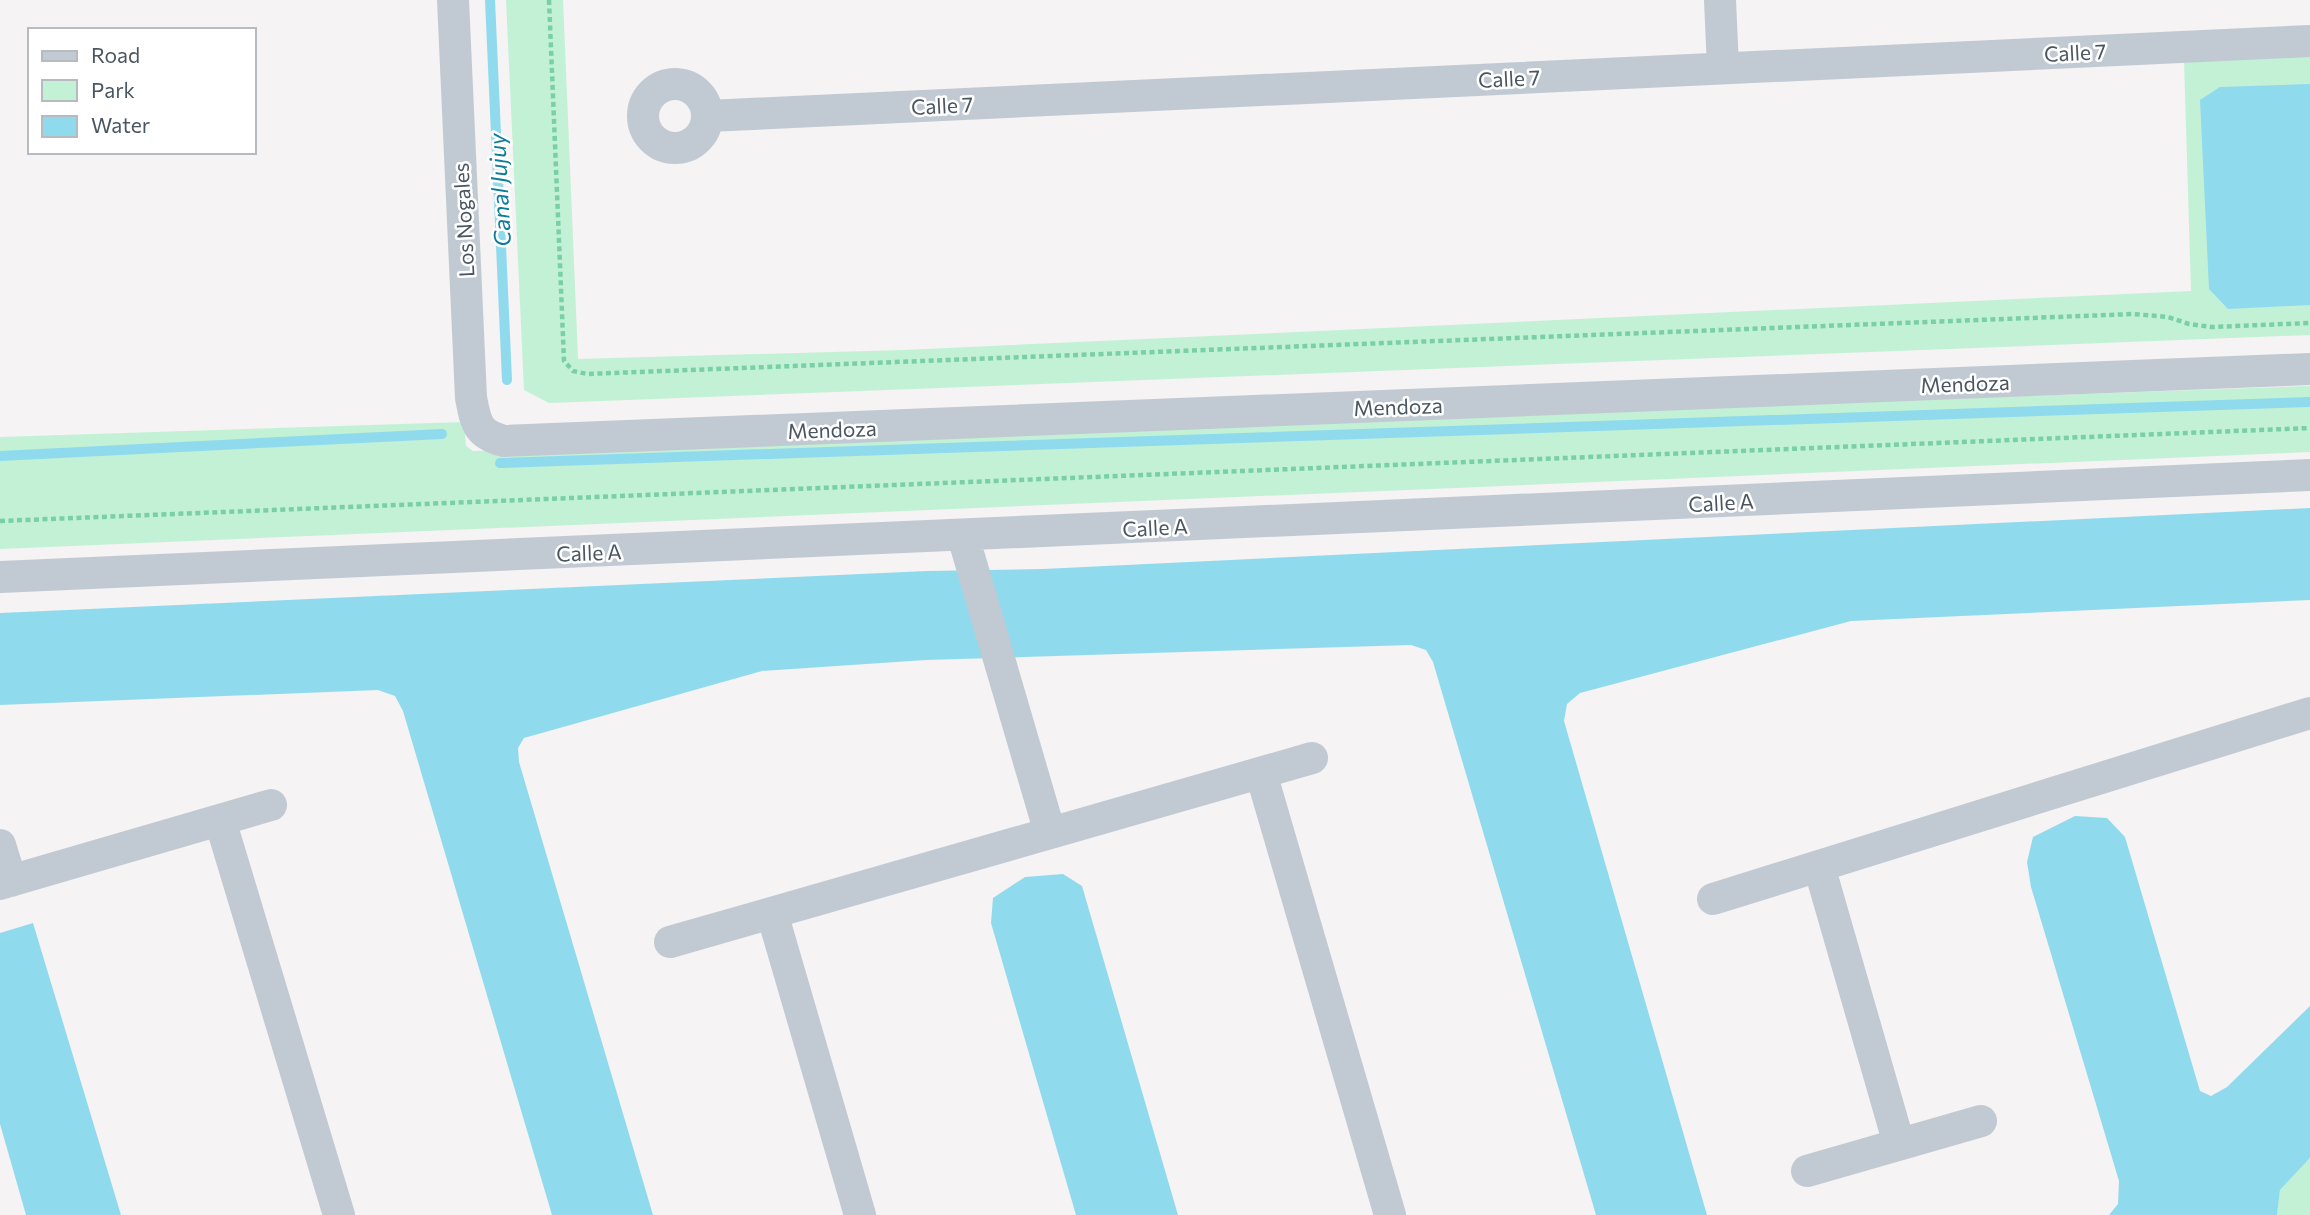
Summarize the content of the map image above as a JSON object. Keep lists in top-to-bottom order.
{
  "streets": {
    "street": [
      "Calle 7",
      "Los Nogales",
      "Mendoza",
      "Calle A"
    ]
  },
  "crossings": [
    ["Los Nogales", "Mendoza"]
  ],
  "water": ["Canal Jujuy"],
  "legend": ["Road", "Park", "Water"]
}
